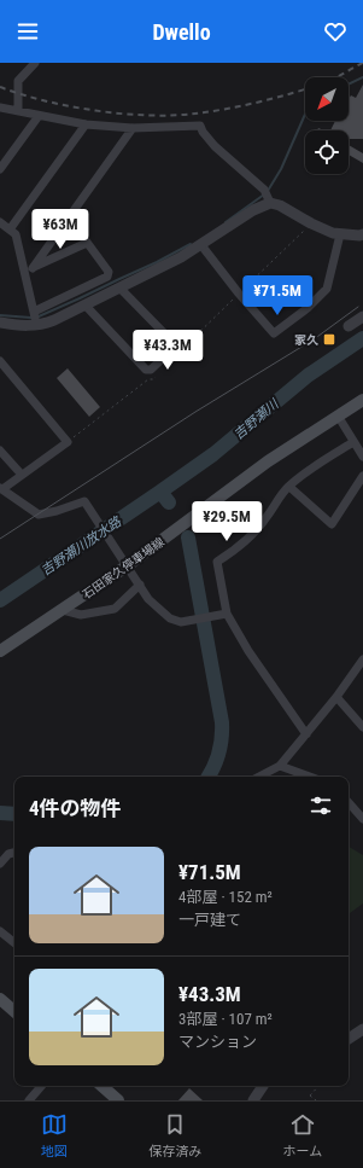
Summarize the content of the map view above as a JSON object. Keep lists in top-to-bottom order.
{
  "streets": {
    "main road": ["石田家久停車場線"]
  },
  "water": ["吉野瀬川", "吉野瀬川放水路"],
  "places": {
    "transit": ["家久"]
  },
  "north": "bottom left",
  "page": {
    "header": "Dwello",
    "price": [
      "¥63M",
      "¥71.5M",
      "¥43.3M",
      "¥29.5M"
    ],
    "heading": "4件の物件",
    "list": [
      {
        "name": "¥71.5M",
        "note": "4部屋 · 152 m² · 一戸建て"
      },
      {
        "name": "¥43.3M",
        "note": "3部屋 · 107 m² · マンション"
      }
    ],
    "tabs": ["地図", "保存済み", "ホーム"]
  }
}
